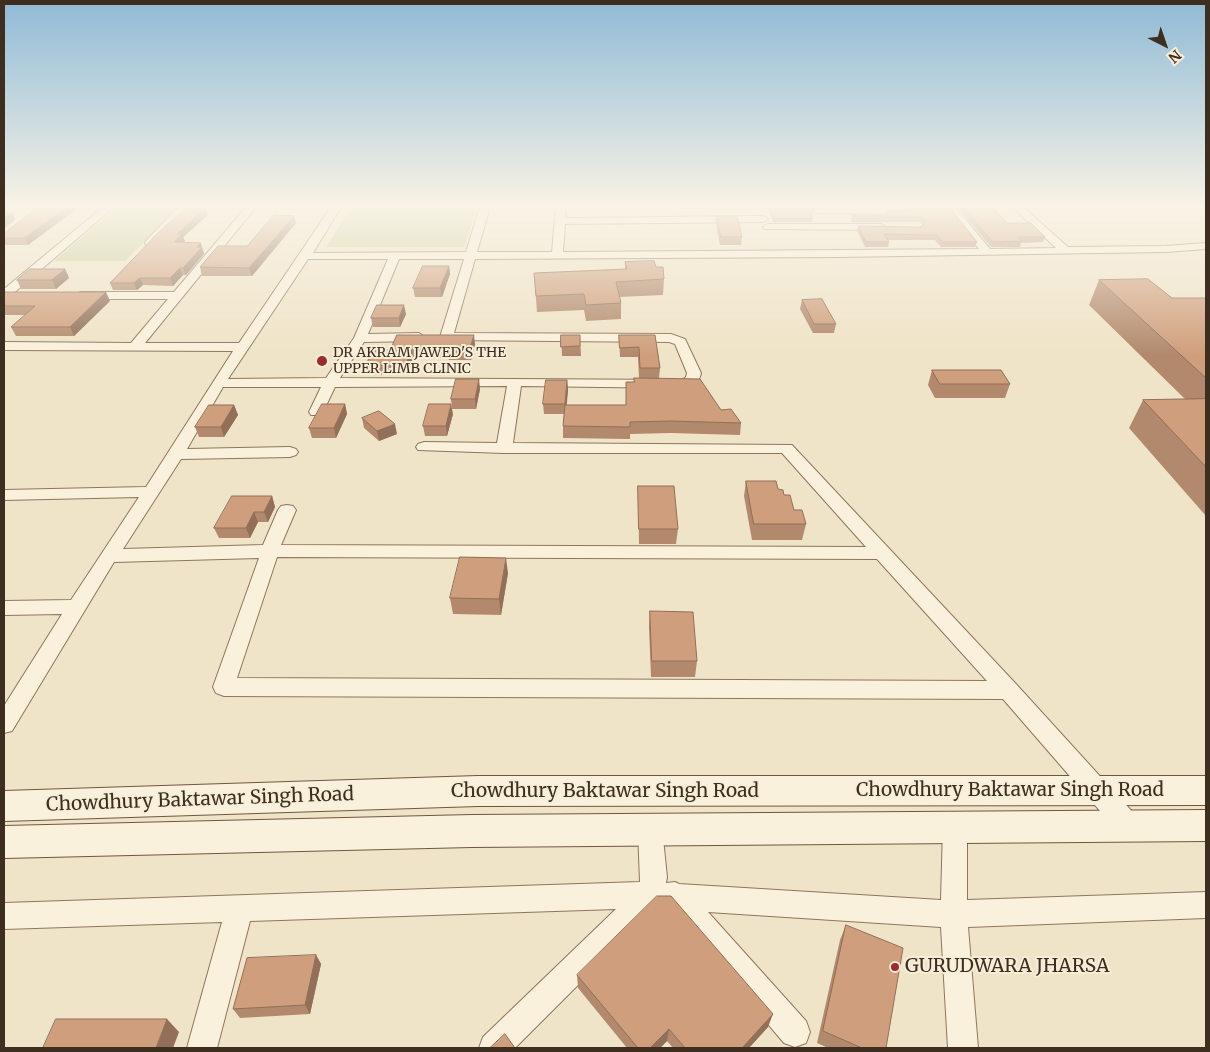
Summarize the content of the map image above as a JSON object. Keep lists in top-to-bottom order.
{
  "streets": {
    "main road": ["Chowdhury Baktawar Singh Road"]
  },
  "places": ["DR AKRAM JAWED'S THE UPPER LIMB CLINIC", "GURUDWARA JHARSA"],
  "north": "bottom right"
}
